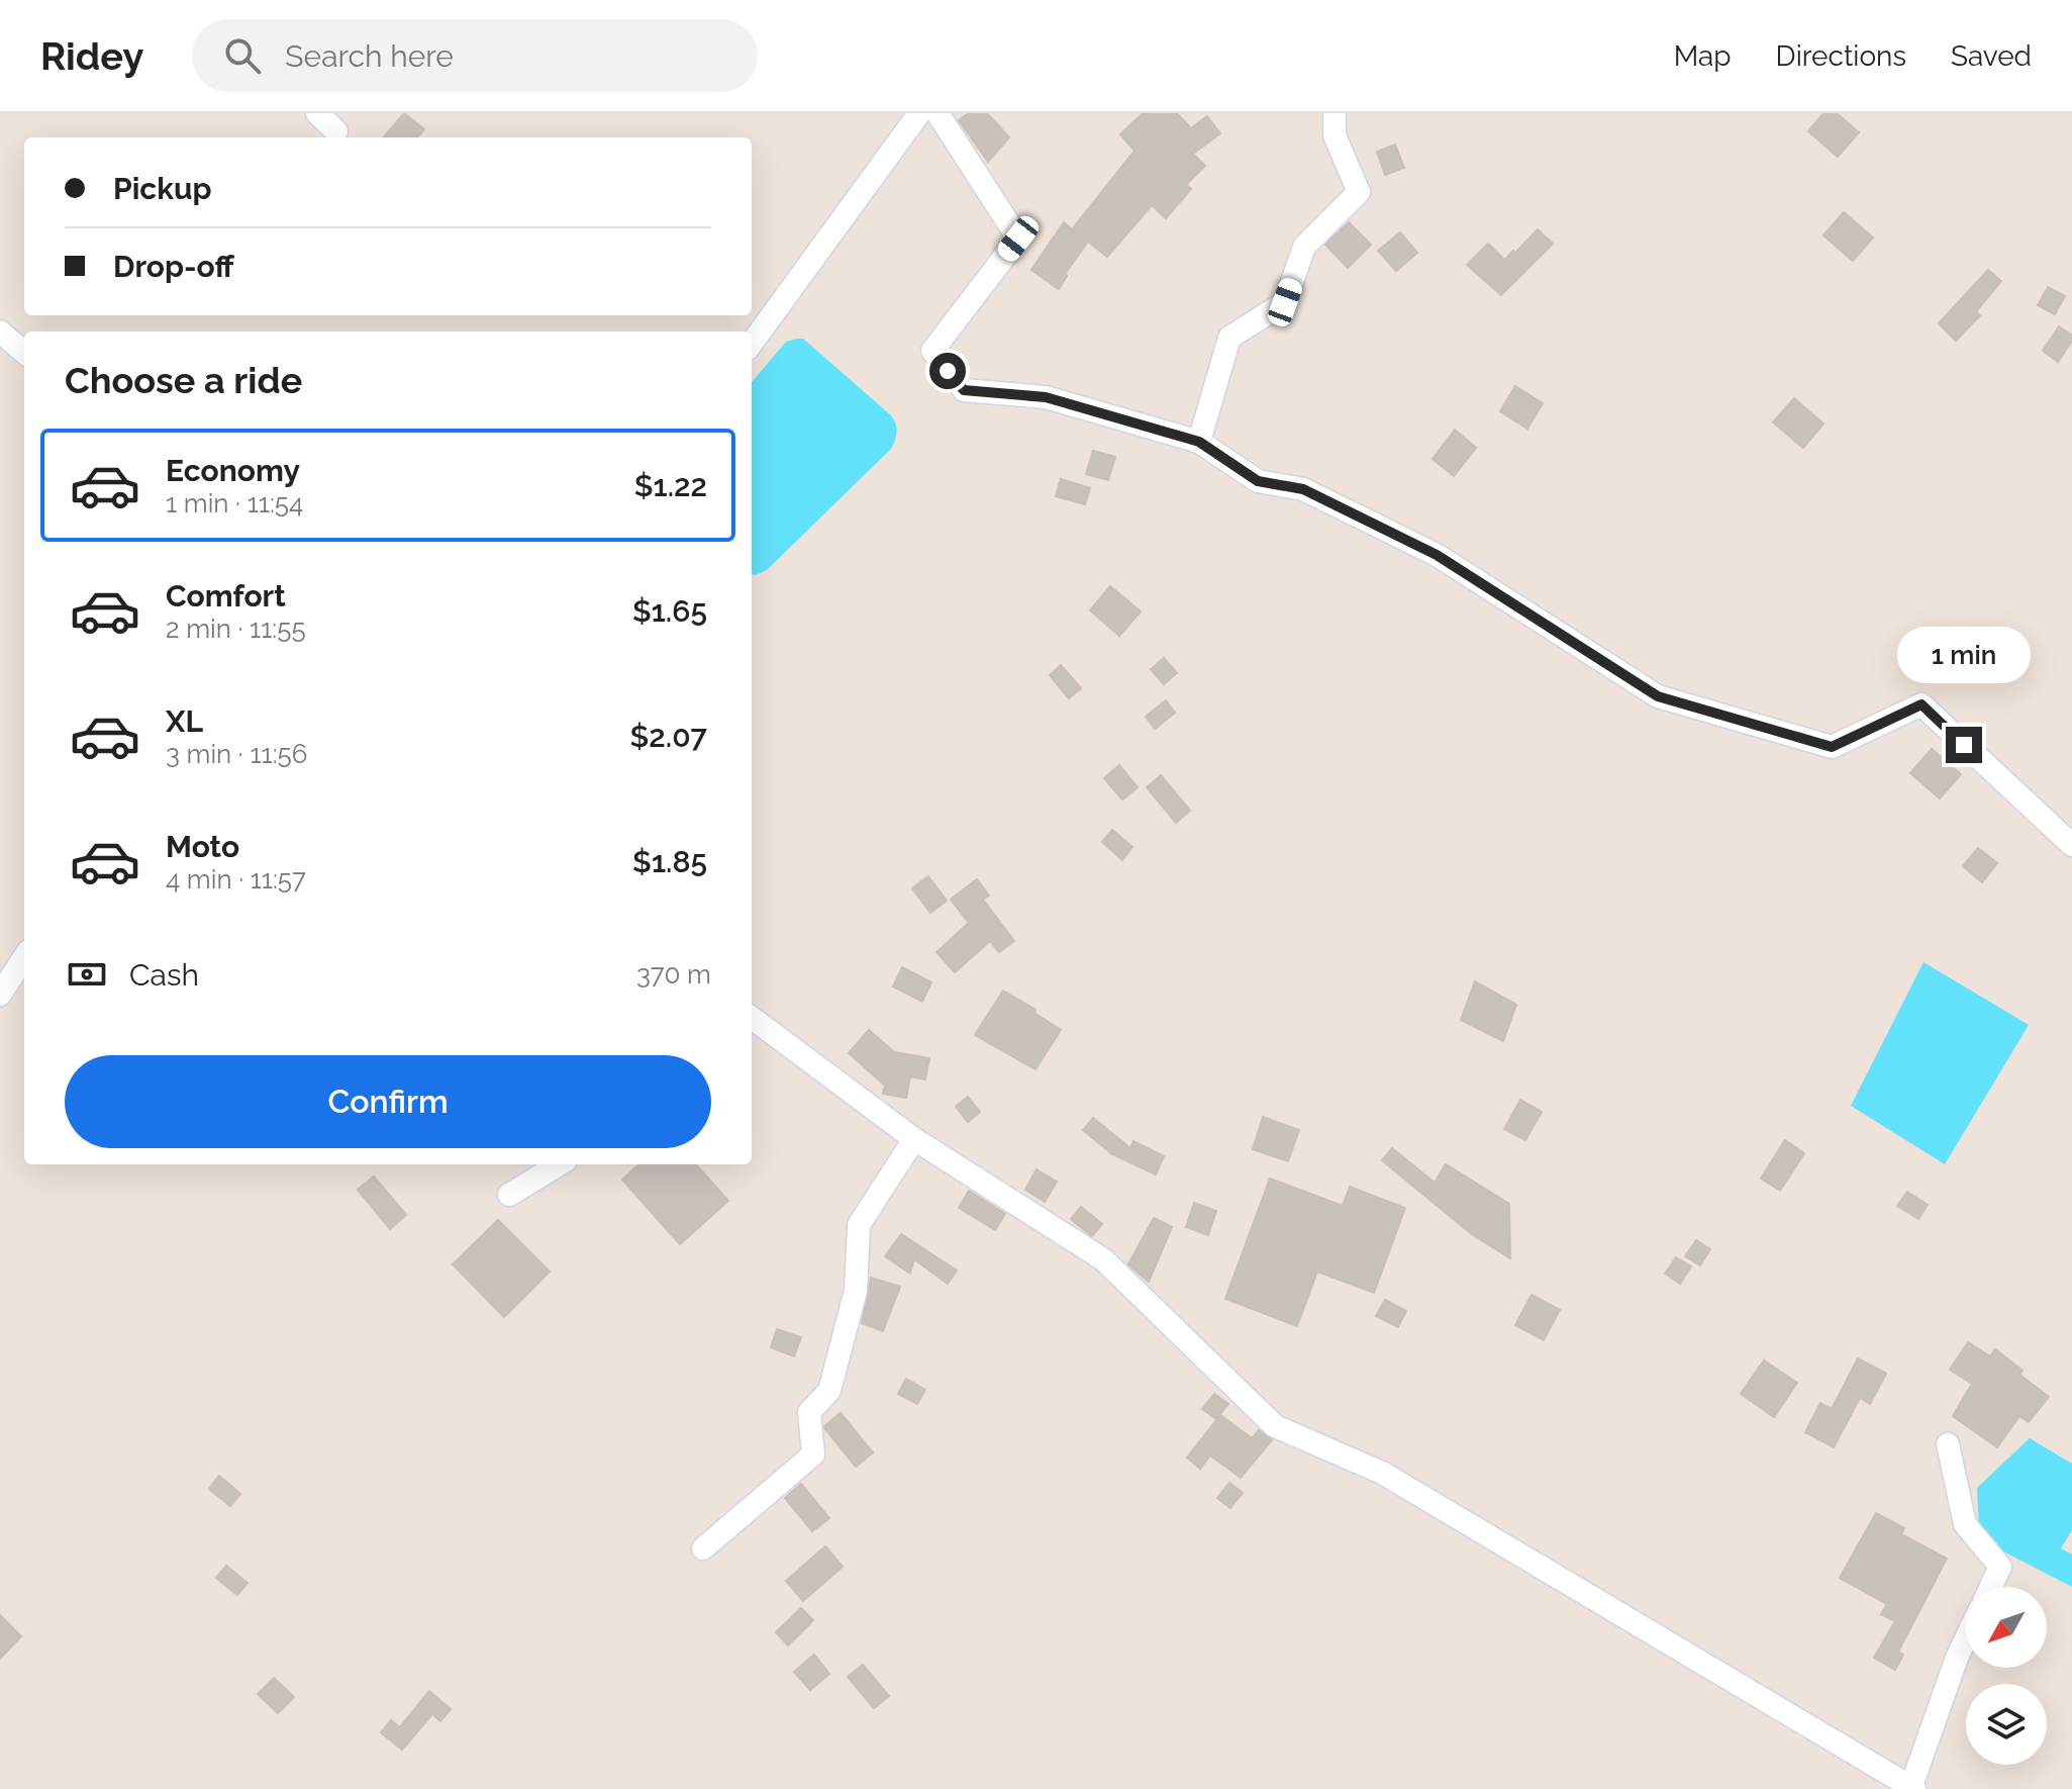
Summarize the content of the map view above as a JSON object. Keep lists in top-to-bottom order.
{
  "north": "bottom left",
  "page": {
    "header": "Ridey",
    "search": "Search here",
    "nav": ["Map", "Directions", "Saved"],
    "banner": ["Pickup", "Drop-off"],
    "heading": "Choose a ride",
    "list": [
      {
        "name": "Economy",
        "note": "1 min · 11:54",
        "value": "$1.22"
      },
      {
        "name": "Comfort",
        "note": "2 min · 11:55",
        "value": "$1.65"
      },
      {
        "name": "XL",
        "note": "3 min · 11:56",
        "value": "$2.07"
      },
      {
        "name": "Moto",
        "note": "4 min · 11:57",
        "value": "$1.85"
      }
    ],
    "bubble": "1 min",
    "pay": ["Cash", "370 m"],
    "buttons": "Confirm"
  }
}
